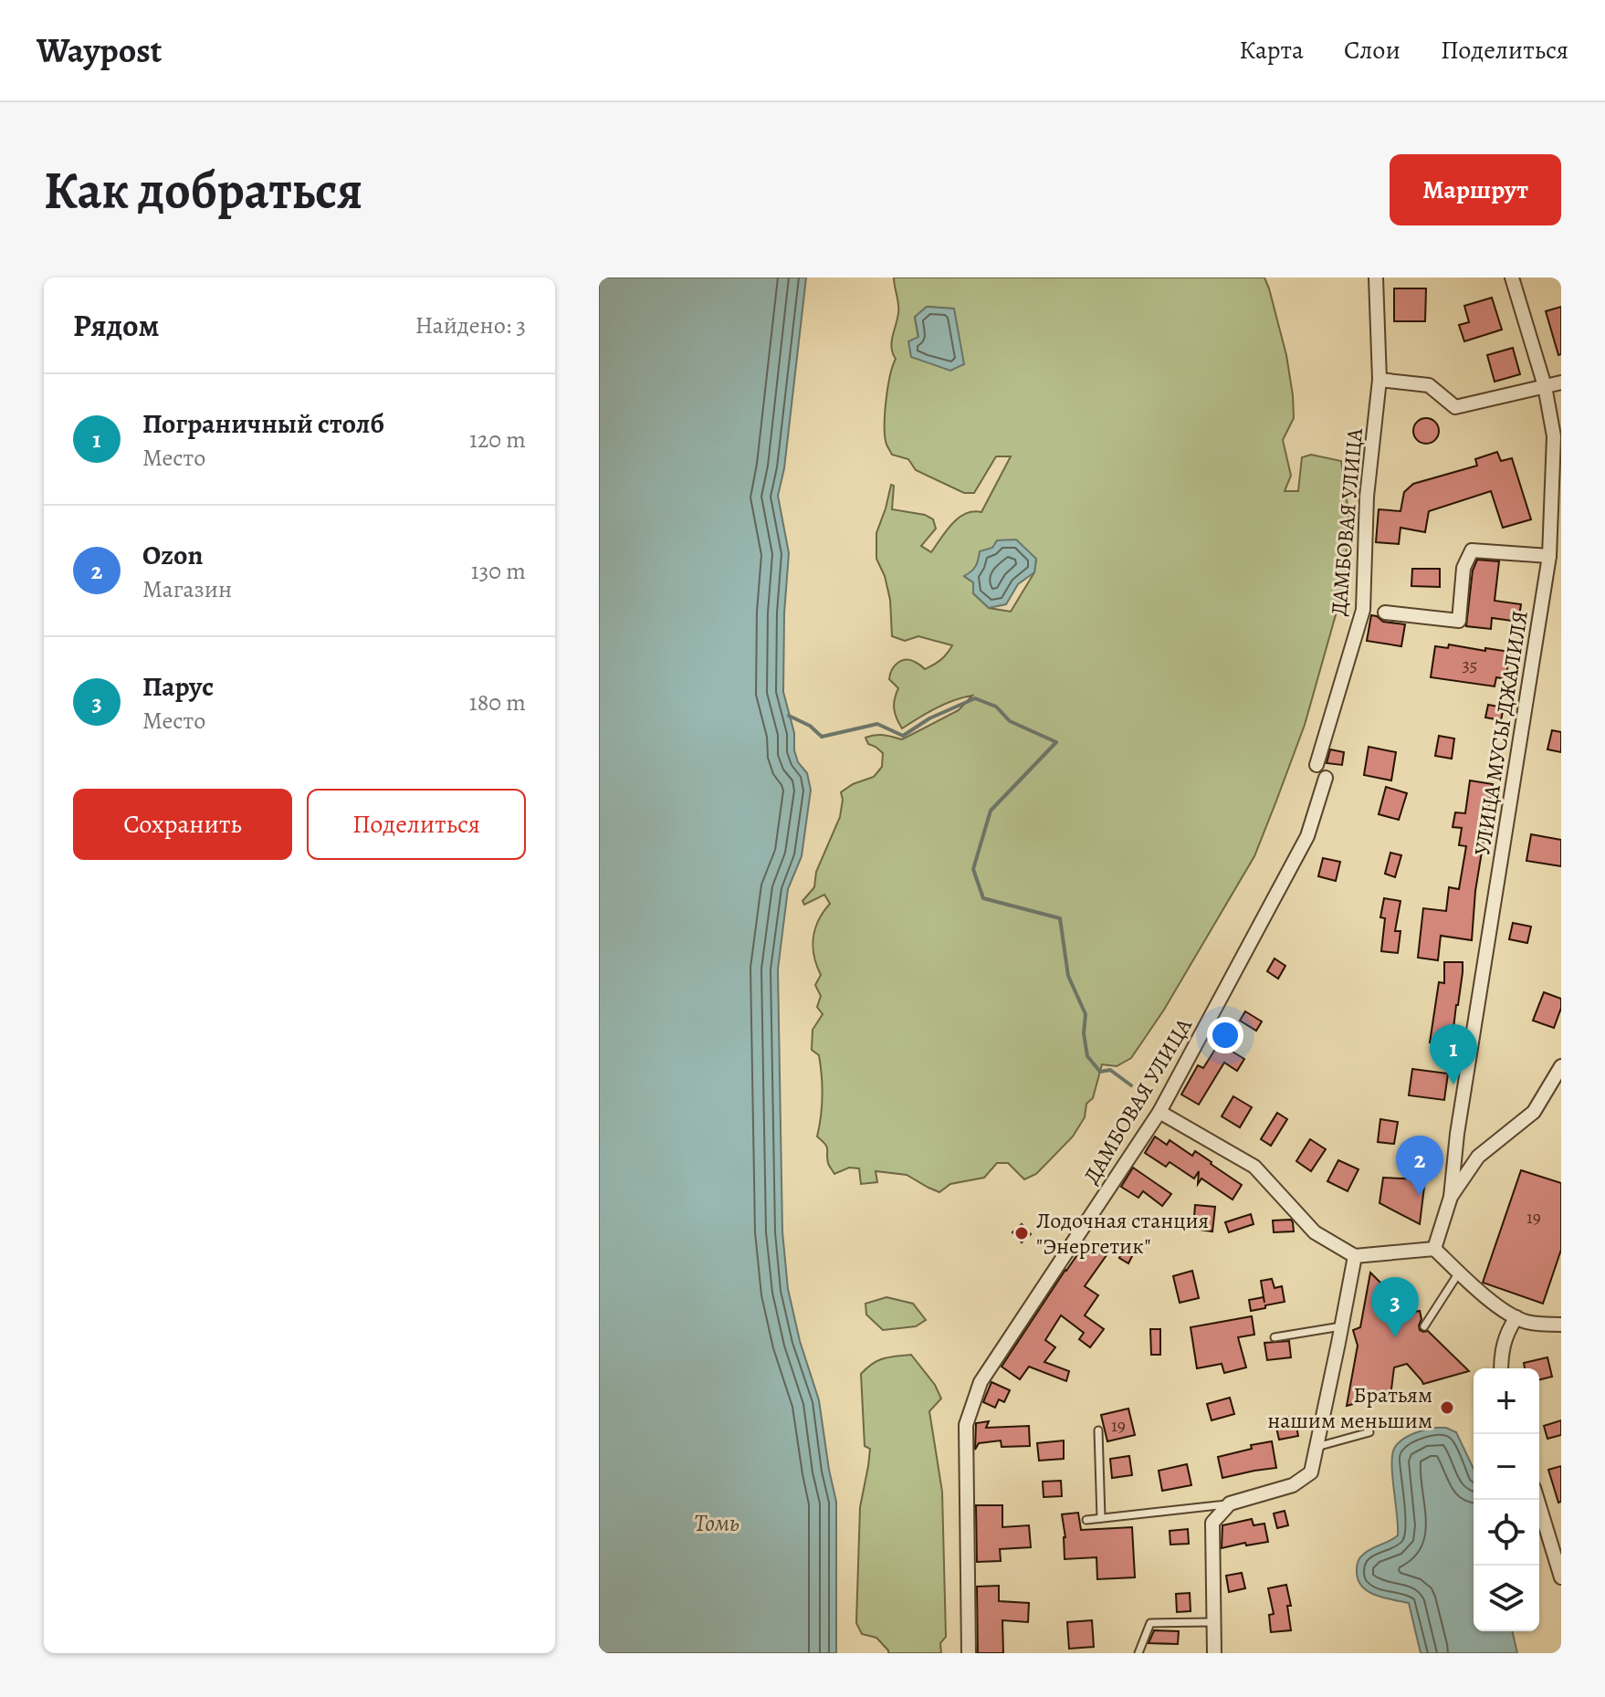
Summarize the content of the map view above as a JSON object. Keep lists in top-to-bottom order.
{
  "streets": {
    "street": ["ДАМБОВАЯ УЛИЦА", "УЛИЦА МУСЫ ДЖАЛИЛЯ"]
  },
  "water": ["Томь"],
  "places": ["Лодочная станция \"Энергетик\"", "Братьям нашим меньшим"],
  "house_numbers": ["35", "19", "19"],
  "page": {
    "header": "Waypost",
    "nav": ["Карта", "Слои", "Поделиться"],
    "buttons": [
      "Маршрут",
      ["Сохранить", "Поделиться"]
    ],
    "title": "Как добраться",
    "heading": ["Рядом", "Найдено: 3"],
    "list": [
      {
        "mark": "1",
        "name": "Пограничный столб",
        "note": "Место",
        "value": "120 m"
      },
      {
        "mark": "2",
        "name": "Ozon",
        "note": "Магазин",
        "value": "130 m"
      },
      {
        "mark": "3",
        "name": "Парус",
        "note": "Место",
        "value": "180 m"
      }
    ],
    "pins": ["1", "2", "3"],
    "map_buttons": ["+", "−"]
  }
}
